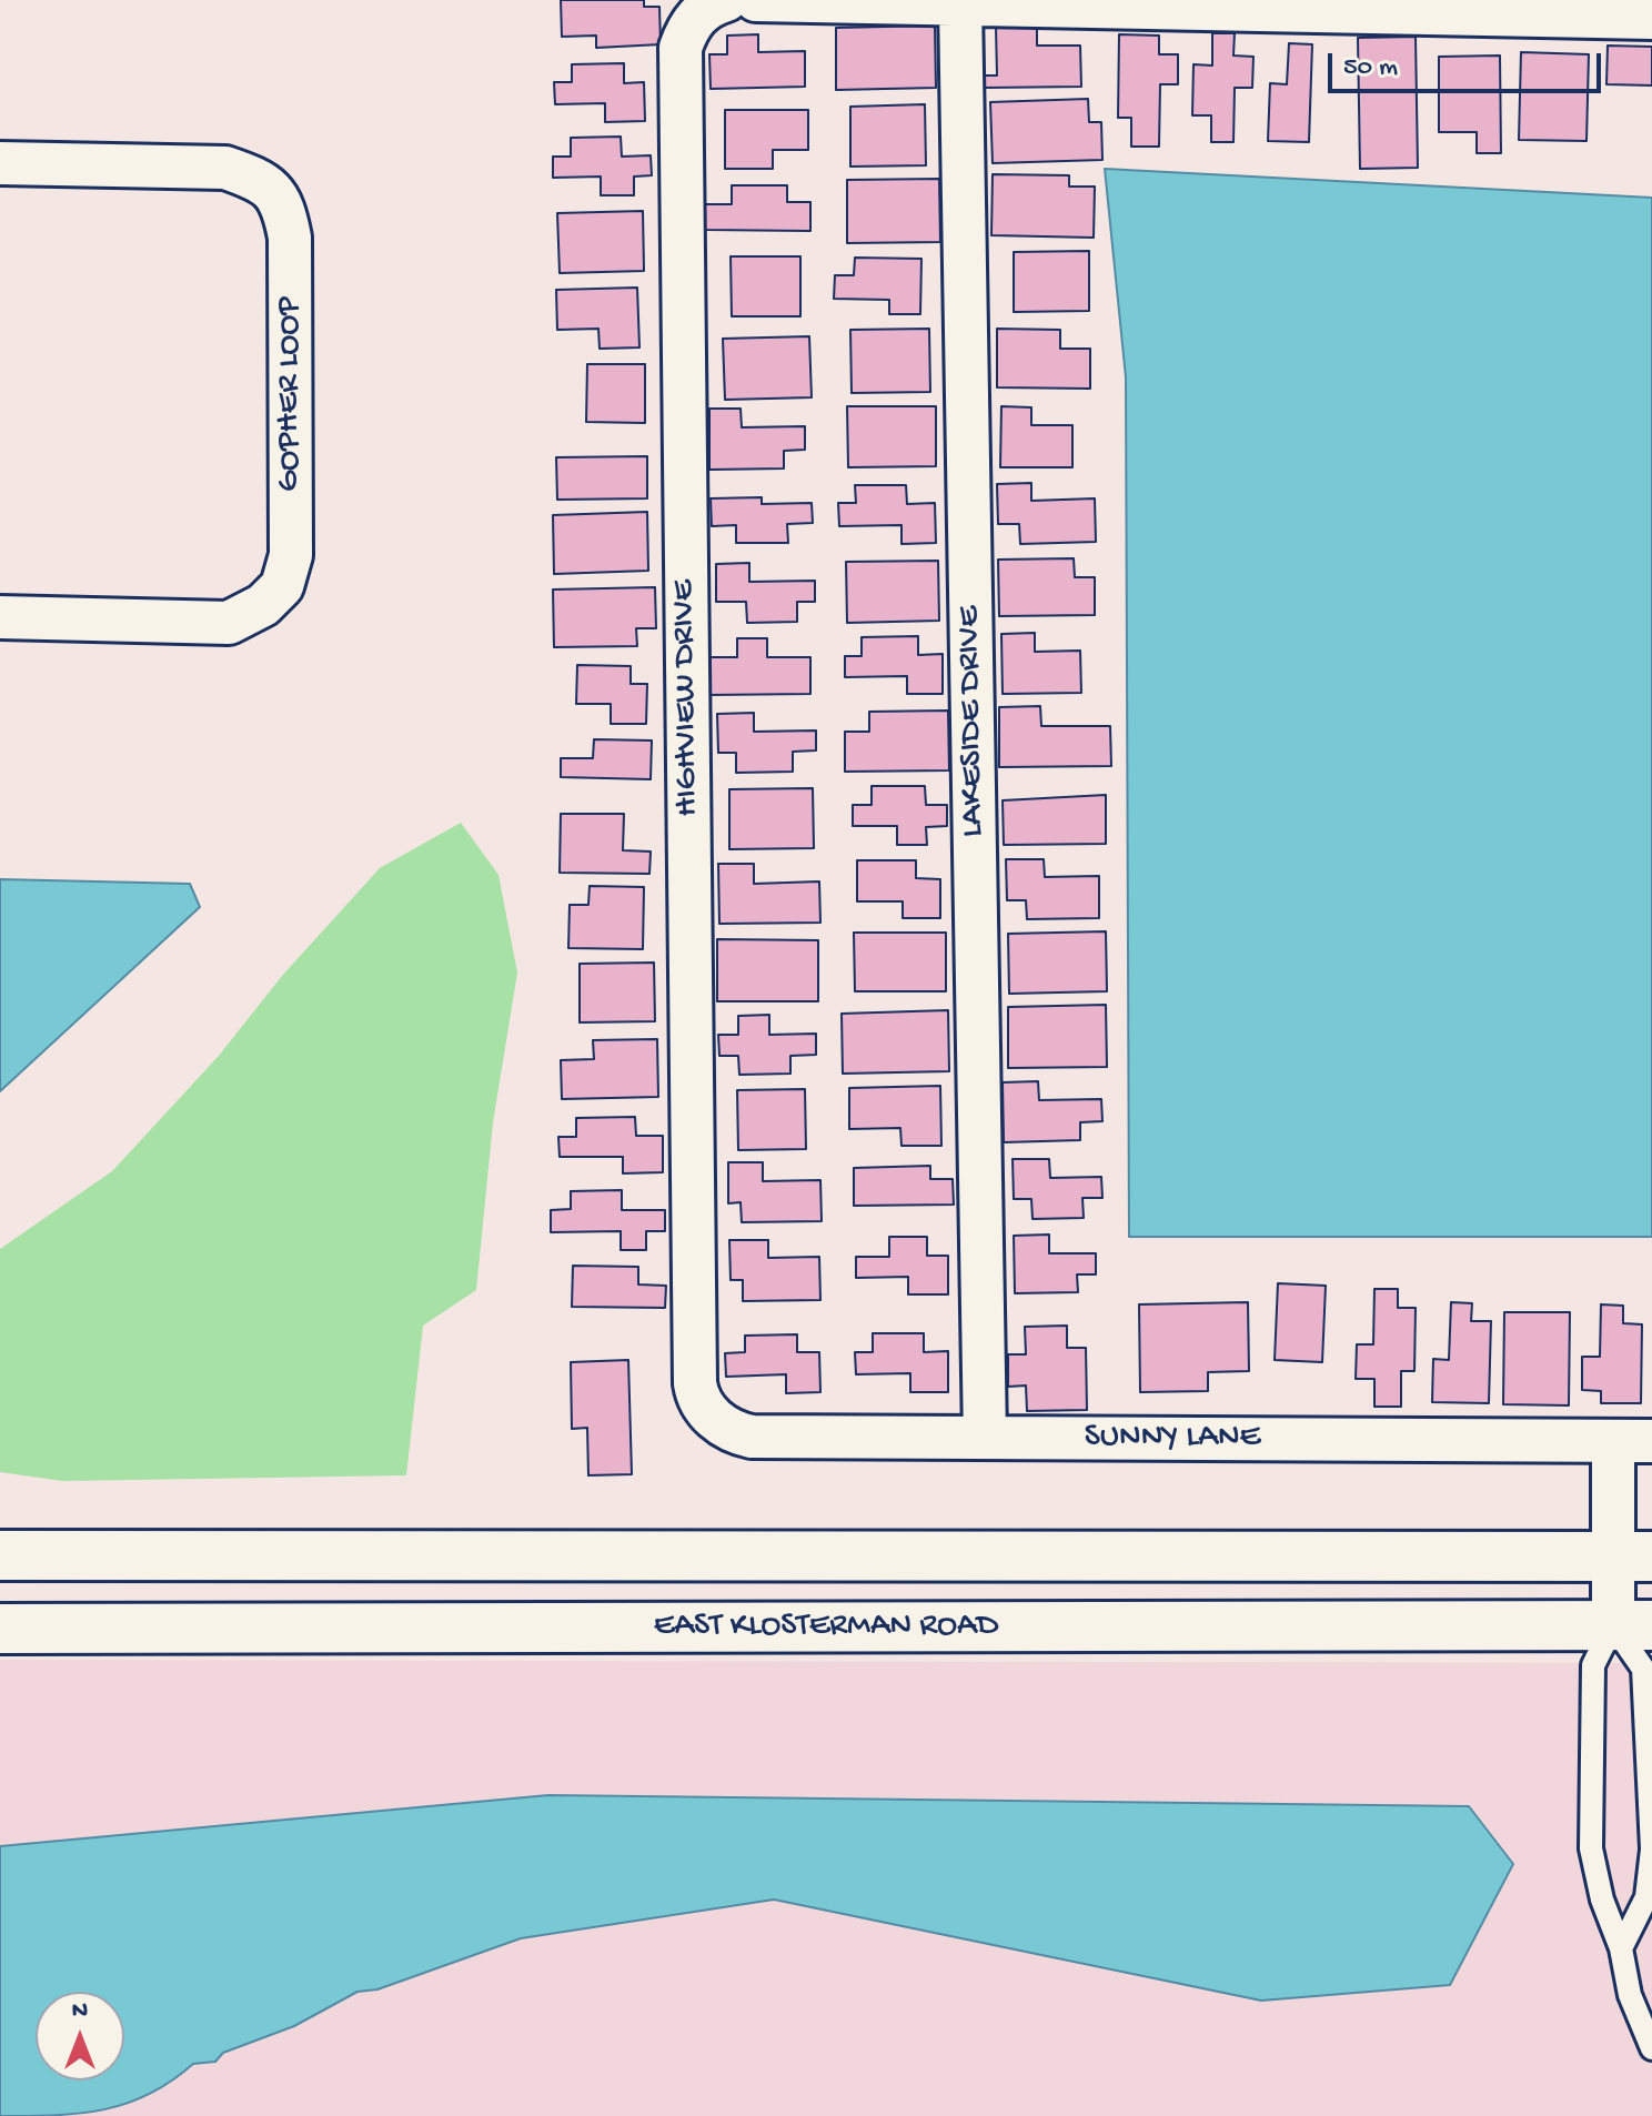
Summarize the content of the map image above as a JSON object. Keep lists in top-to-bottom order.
{
  "streets": {
    "main road": ["EAST KLOSTERMAN ROAD"],
    "street": [
      "GOPHER LOOP",
      "HIGHVIEW DRIVE",
      "LAKESIDE DRIVE",
      "SUNNY LANE"
    ]
  },
  "crossings": [
    ["HIGHVIEW DRIVE", "SUNNY LANE"],
    ["LAKESIDE DRIVE", "SUNNY LANE"]
  ],
  "scale_bar": "50 m",
  "north": "top"
}
